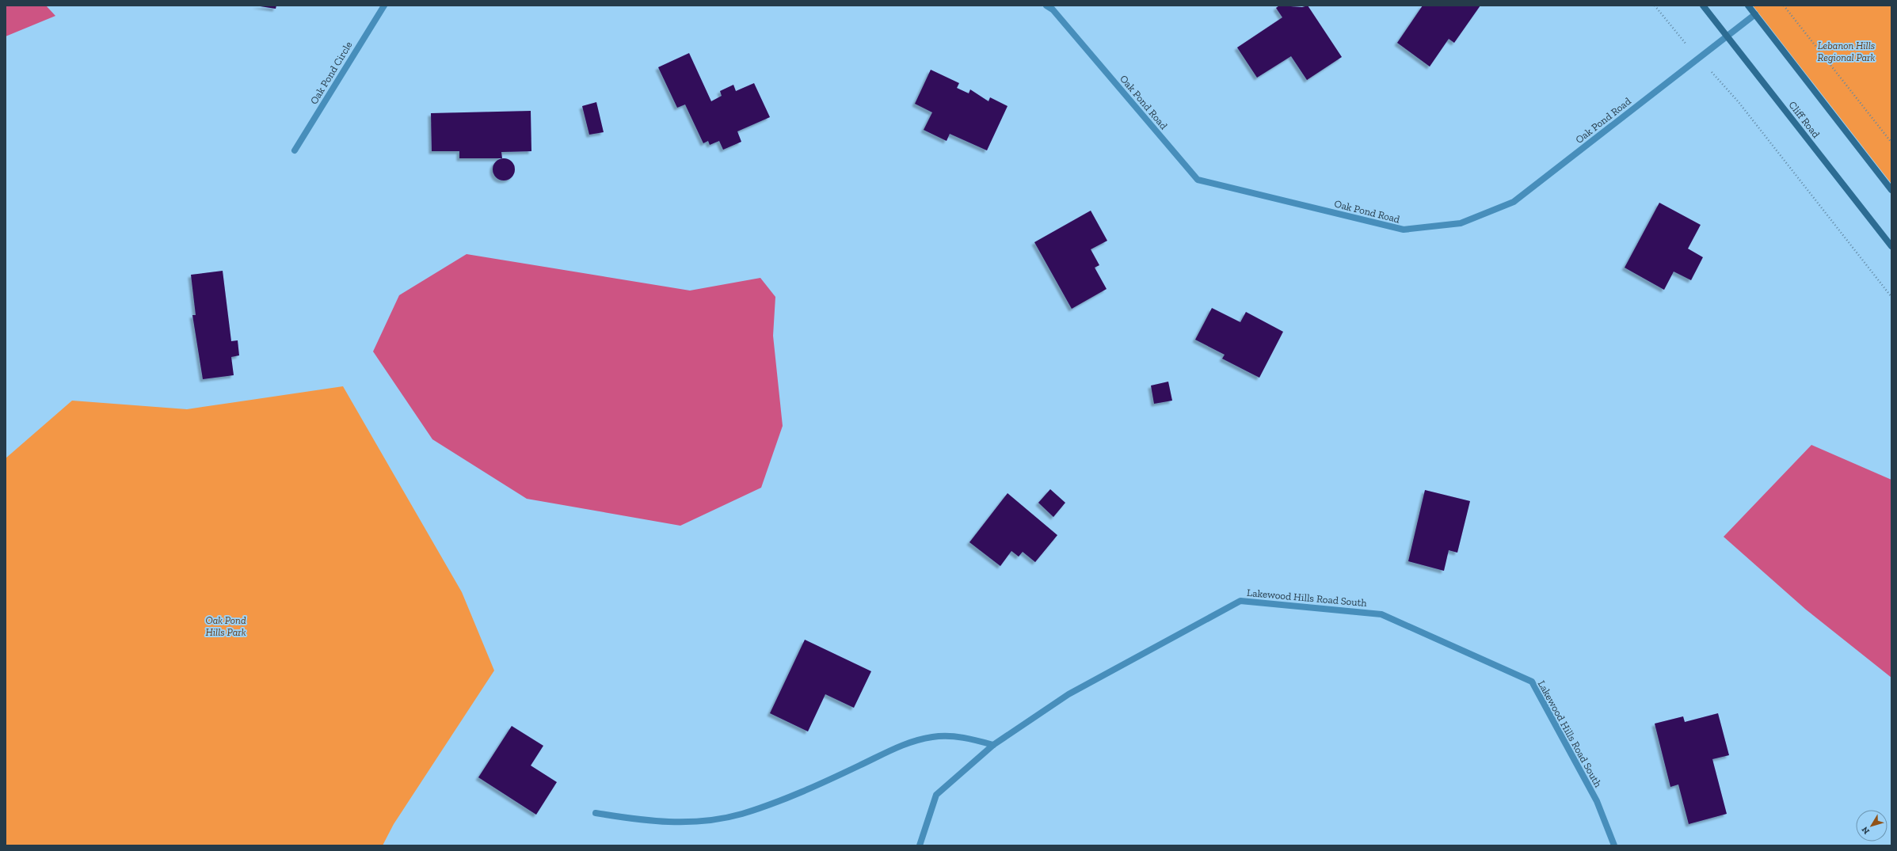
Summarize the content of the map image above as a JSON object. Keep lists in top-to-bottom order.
{
  "streets": {
    "main road": ["Cliff Road"],
    "street": ["Oak Pond Circle", "Oak Pond Road", "Lakewood Hills Road South"]
  },
  "crossings": [
    ["Oak Pond Road", "Cliff Road"]
  ],
  "parks": ["Lebanon Hills Regional Park", "Oak Pond Hills Park"],
  "north": "bottom left"
}
